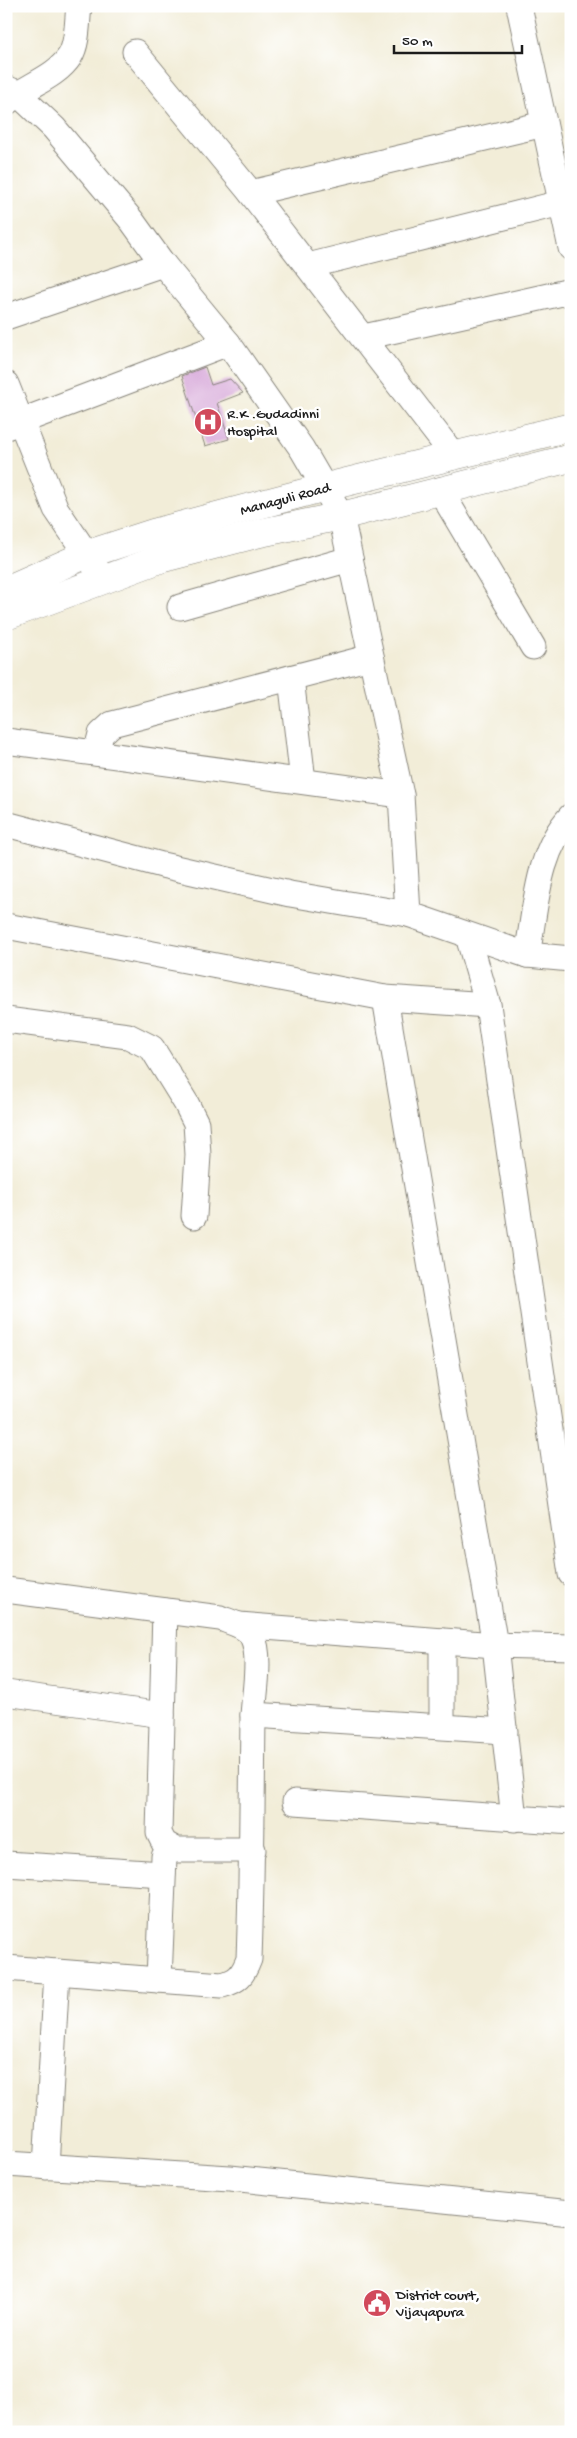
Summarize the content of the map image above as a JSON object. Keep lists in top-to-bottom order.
{
  "streets": {
    "main road": ["Managuli Road"]
  },
  "places": {
    "hospital": ["R.K .Gudadinni Hospital"],
    "public building": ["District court, Vijayapura"]
  },
  "scale_bar": "50 m"
}
